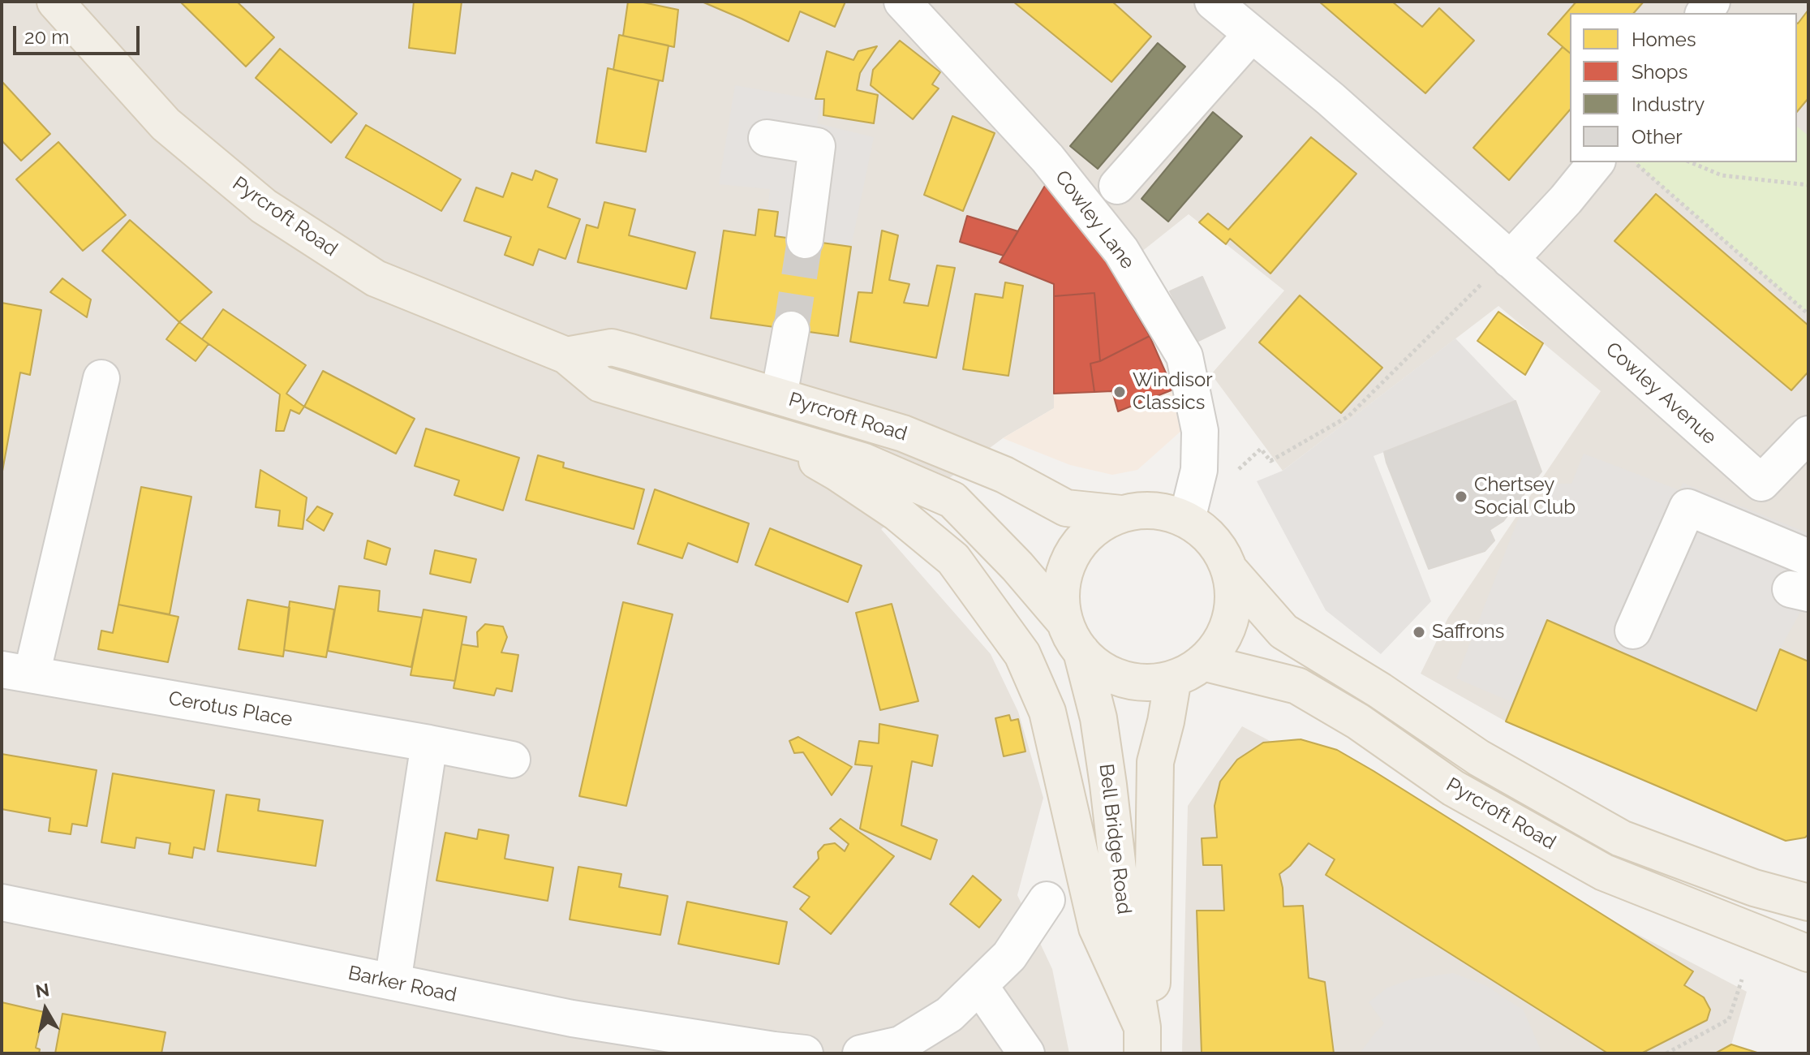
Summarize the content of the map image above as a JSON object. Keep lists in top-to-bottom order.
{
  "streets": {
    "main road": ["Pyrcroft Road", "Bell Bridge Road"],
    "street": [
      "Cowley Lane",
      "Cowley Avenue",
      "Cerotus Place",
      "Barker Road"
    ]
  },
  "crossings": [
    ["Pyrcroft Road", "Cowley Lane"],
    ["Pyrcroft Road", "Bell Bridge Road"],
    ["Cowley Lane", "Bell Bridge Road"]
  ],
  "places": ["Windisor Classics", "Chertsey Social Club", "Saffrons"],
  "legend": [
    "Homes",
    "Shops",
    "Industry",
    "Other"
  ],
  "scale_bar": "20 m",
  "north": "top"
}
